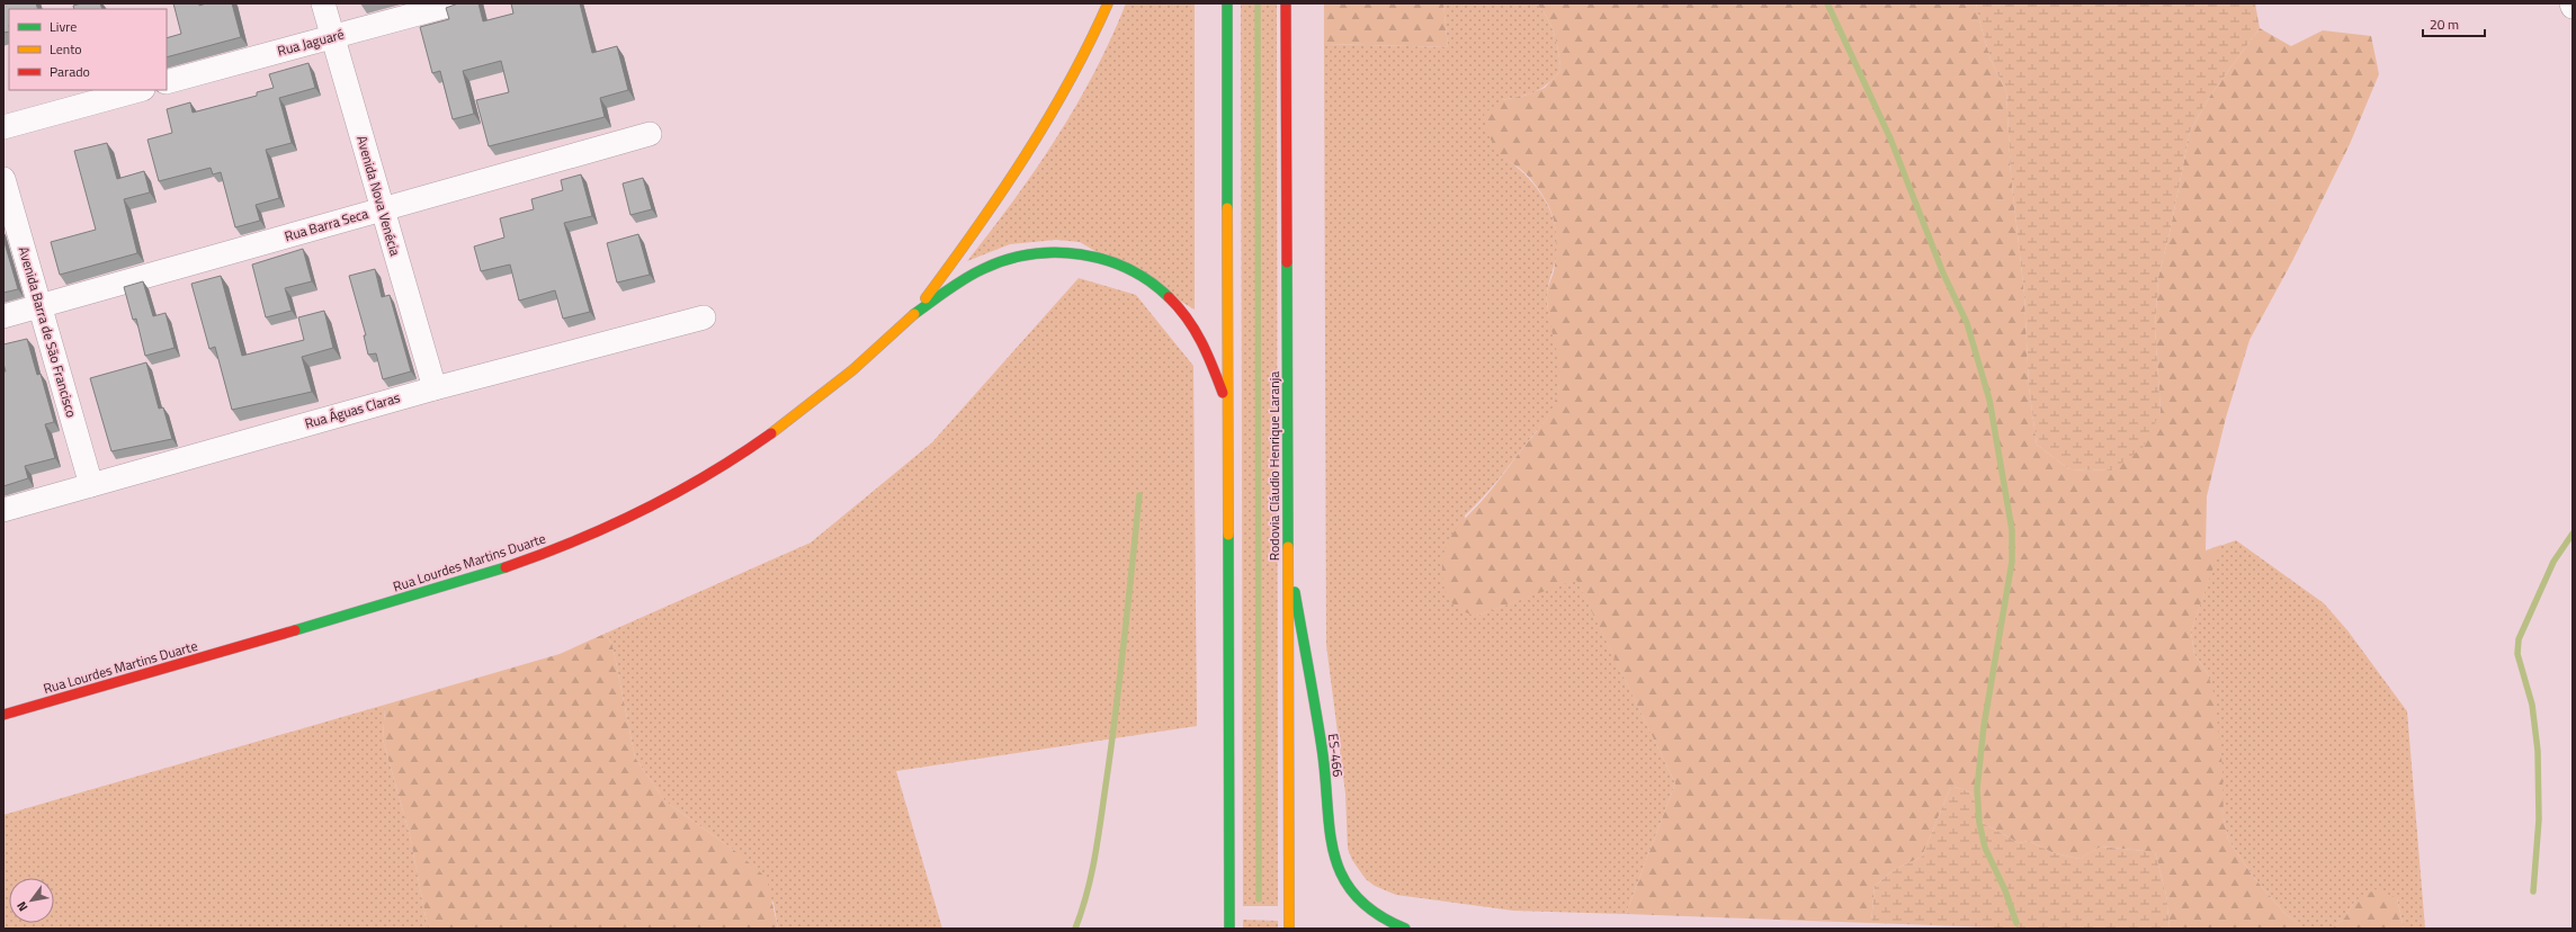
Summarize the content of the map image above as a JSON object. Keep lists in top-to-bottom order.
{
  "streets": {
    "main road": ["Rodovia Cláudio Henrique Laranja", "Rua Lourdes Martins Duarte", "ES-466"],
    "street": [
      "Rua Jaguaré",
      "Avenida Nova Venécia",
      "Rua Barra Seca",
      "Avenida Barra de São Francisco",
      "Rua Águas Claras"
    ]
  },
  "crossings": [
    ["Rua Jaguaré", "Avenida Nova Venécia"],
    ["Avenida Nova Venécia", "Rua Barra Seca"],
    ["Avenida Nova Venécia", "Rua Águas Claras"],
    ["Rua Barra Seca", "Avenida Barra de São Francisco"],
    ["Avenida Barra de São Francisco", "Rua Águas Claras"],
    ["Rodovia Cláudio Henrique Laranja", "ES-466"]
  ],
  "legend": ["Livre", "Lento", "Parado"],
  "scale_bar": "20 m",
  "north": "bottom left"
}
